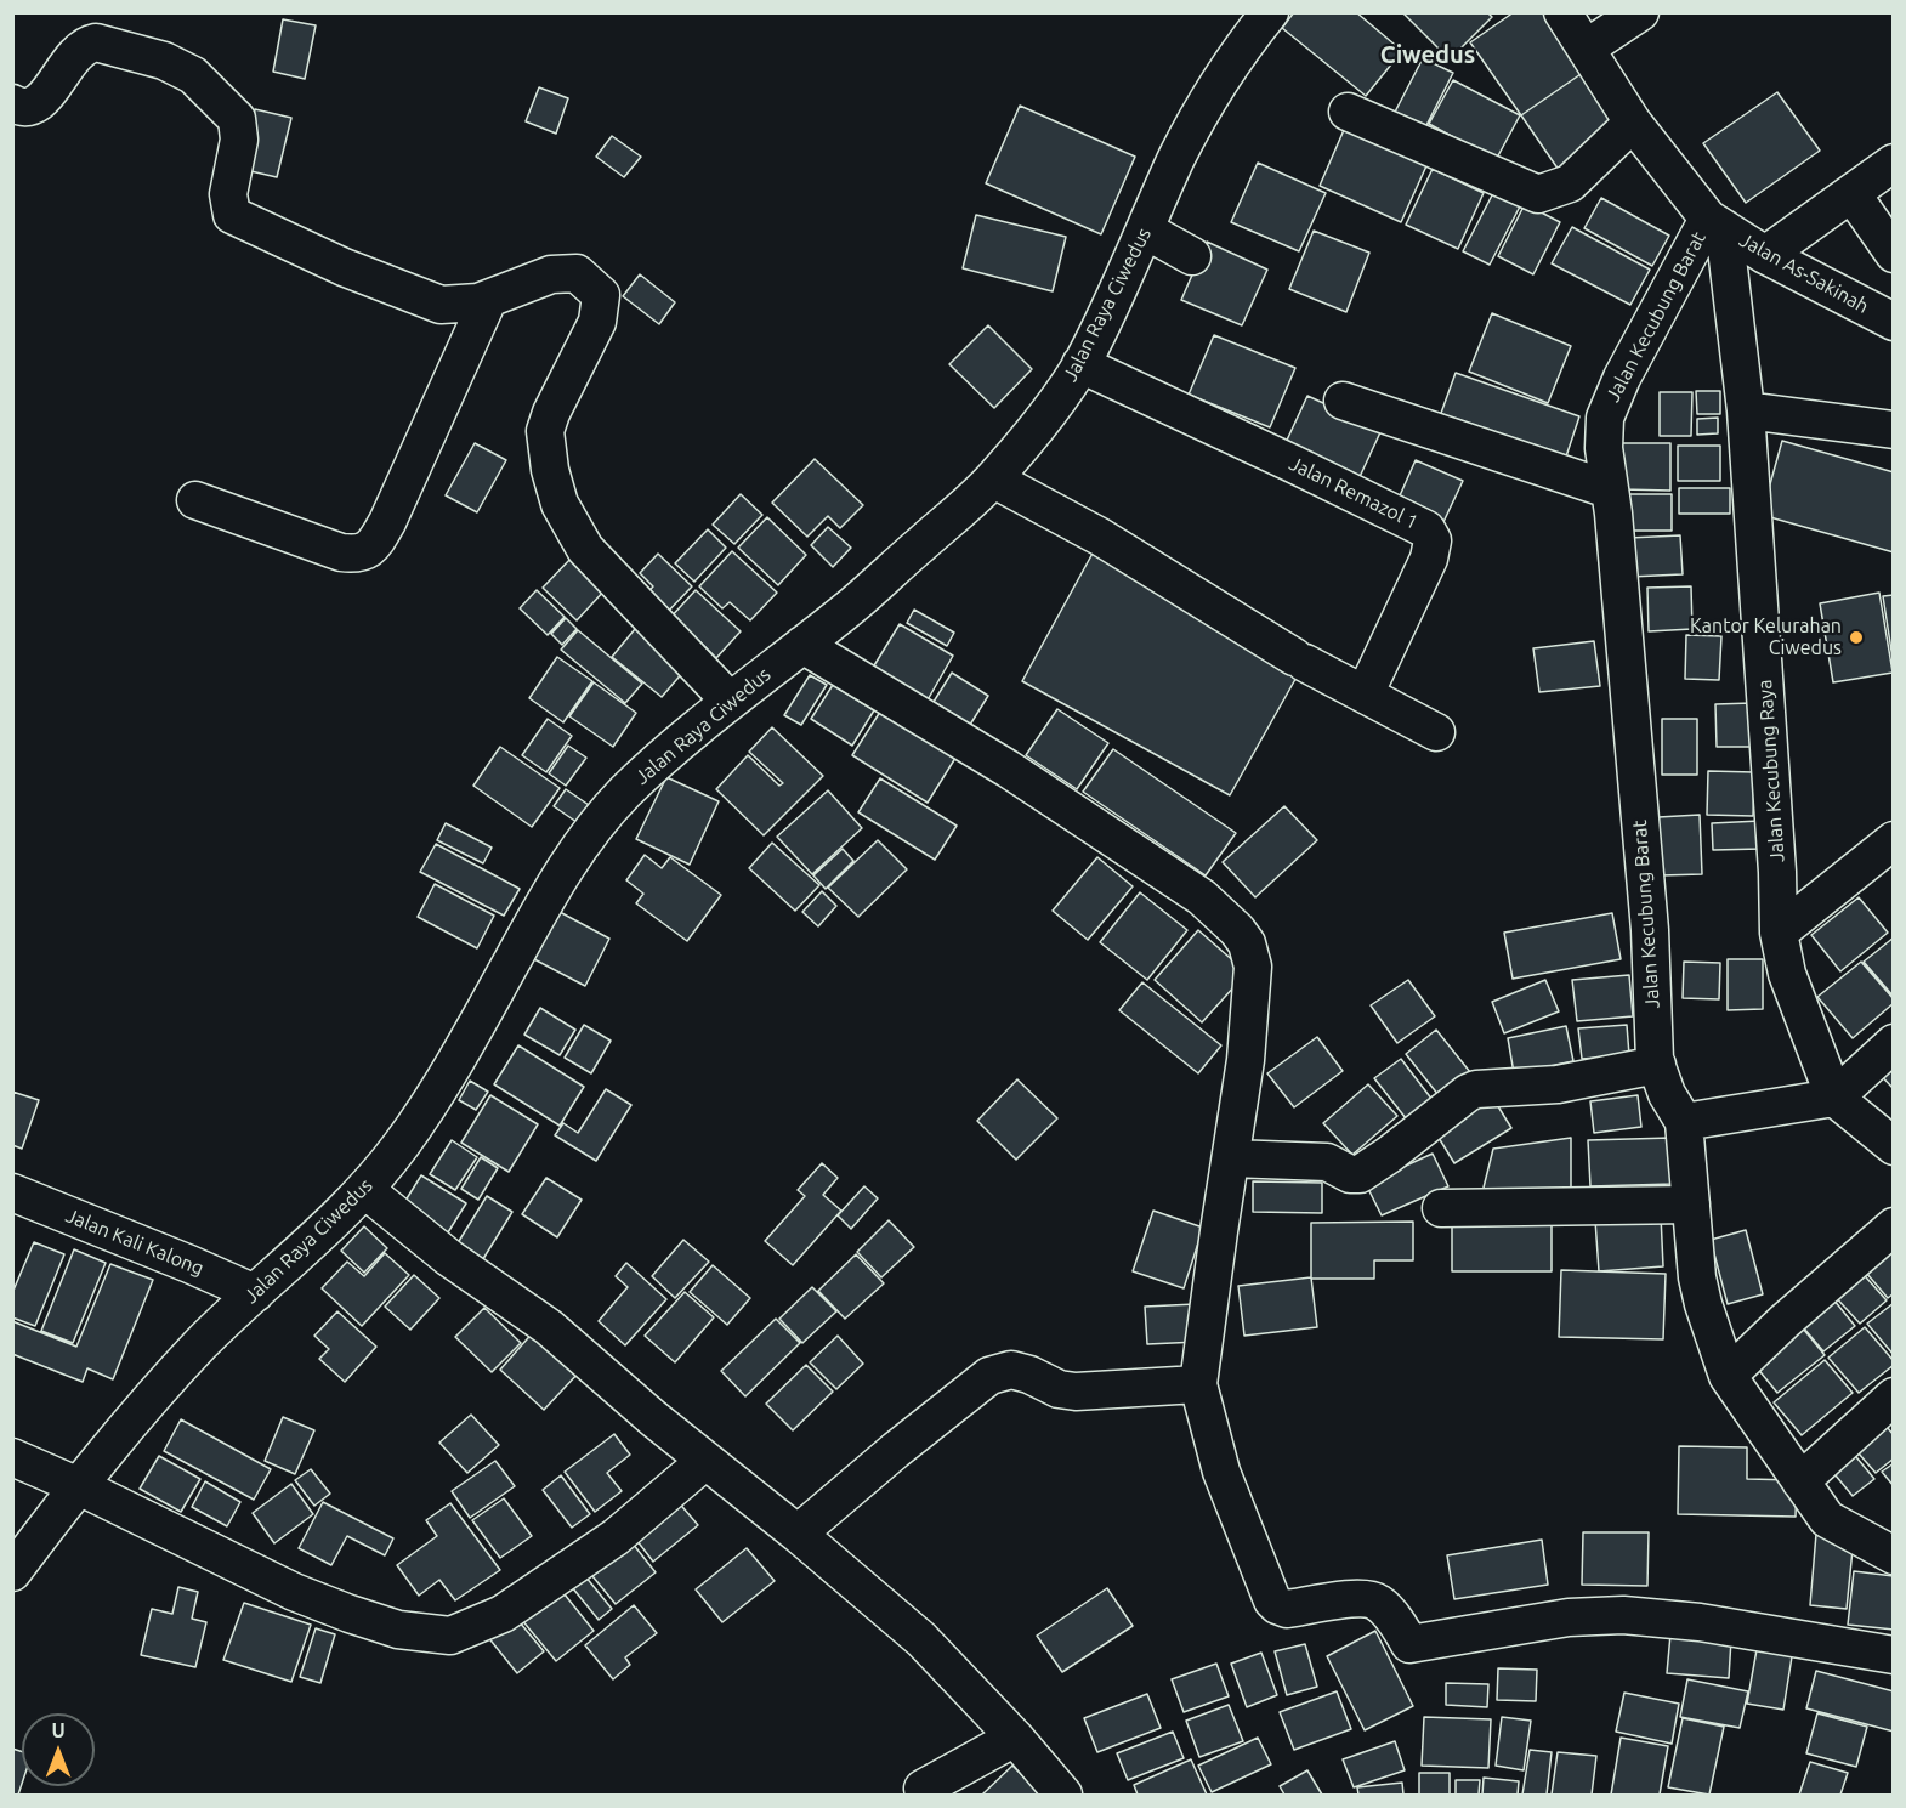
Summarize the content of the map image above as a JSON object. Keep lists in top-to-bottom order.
{
  "streets": {
    "street": [
      "Jalan As-Sakinah",
      "Jalan Raya Ciwedus",
      "Jalan Kecubung Barat",
      "Jalan Remazol 1",
      "Jalan Kecubung Raya",
      "Jalan Kali Kalong"
    ]
  },
  "crossings": [
    ["Jalan As-Sakinah", "Jalan Kecubung Barat"],
    ["Jalan As-Sakinah", "Jalan Kecubung Raya"],
    ["Jalan Raya Ciwedus", "Jalan Remazol 1"],
    ["Jalan Raya Ciwedus", "Jalan Kali Kalong"],
    ["Jalan Kecubung Barat", "Jalan Kecubung Raya"]
  ],
  "districts": ["Ciwedus"],
  "places": ["Kantor Kelurahan Ciwedus"],
  "north": "top"
}
